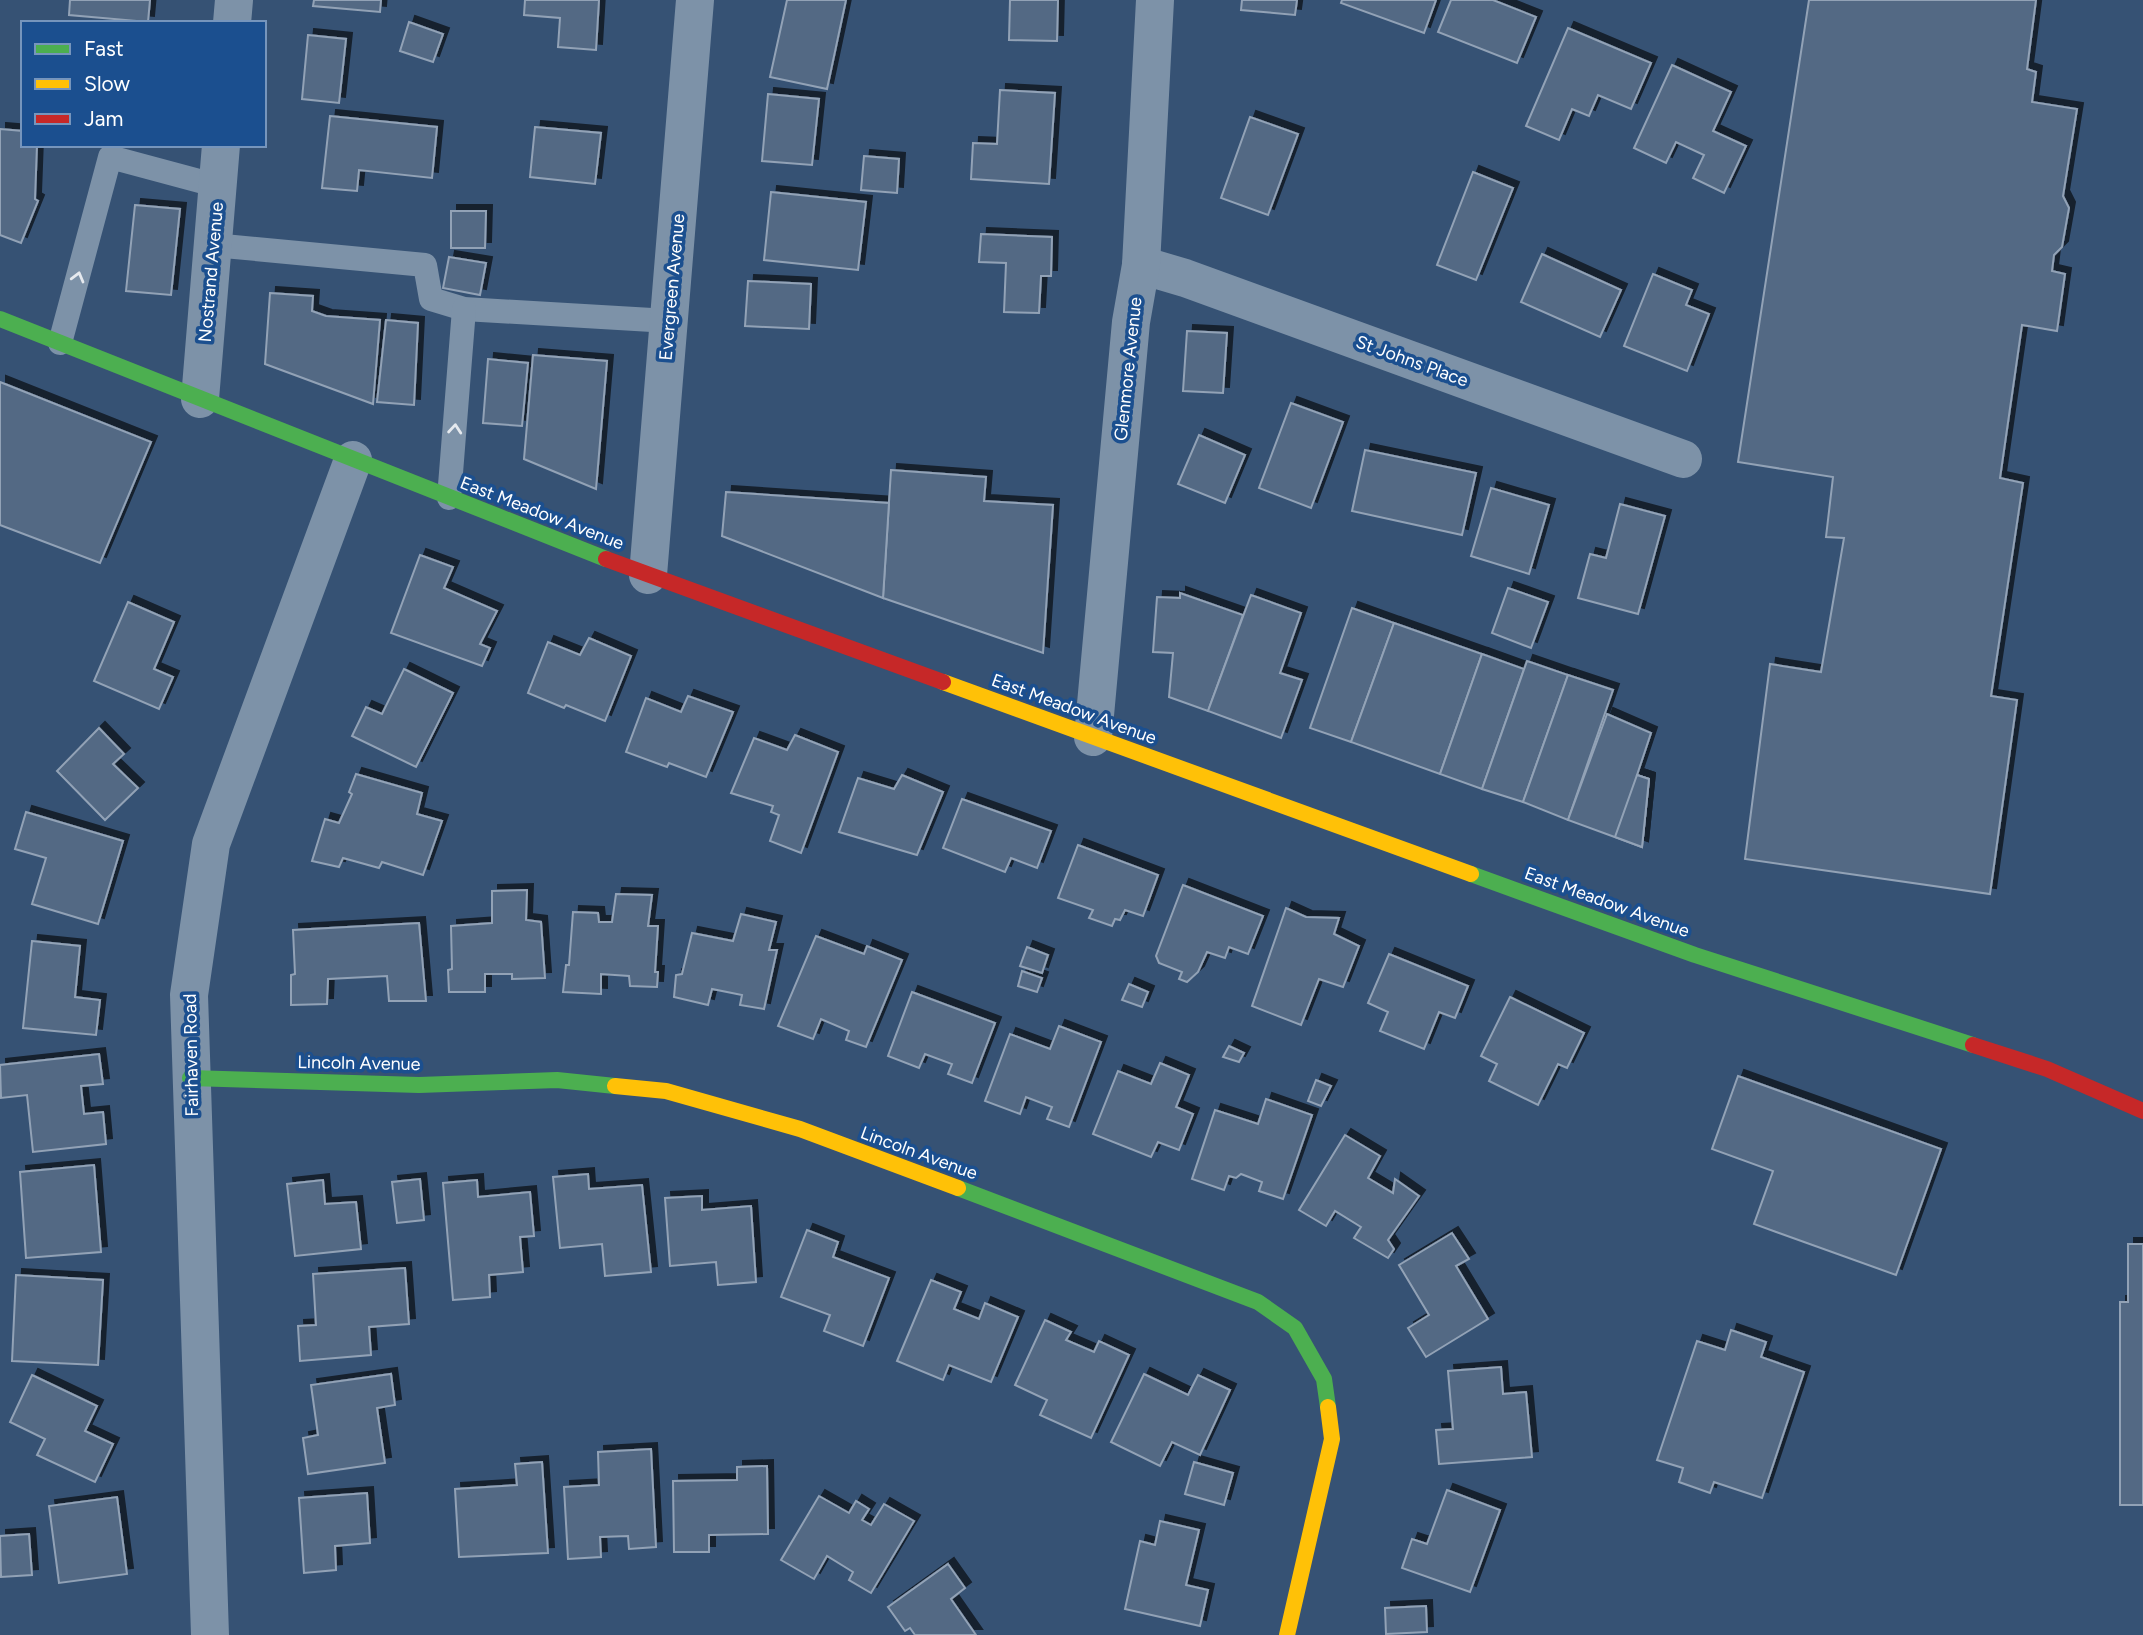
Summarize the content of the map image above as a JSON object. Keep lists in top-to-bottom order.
{
  "streets": {
    "street": [
      "Nostrand Avenue",
      "Evergreen Avenue",
      "St Johns Place",
      "Glenmore Avenue",
      "East Meadow Avenue",
      "Fairhaven Road",
      "Lincoln Avenue"
    ]
  },
  "crossings": [
    ["Nostrand Avenue", "East Meadow Avenue"],
    ["Evergreen Avenue", "East Meadow Avenue"],
    ["St Johns Place", "Glenmore Avenue"],
    ["Glenmore Avenue", "East Meadow Avenue"],
    ["East Meadow Avenue", "Fairhaven Road"],
    ["Fairhaven Road", "Lincoln Avenue"]
  ],
  "legend": ["Fast", "Slow", "Jam"]
}
